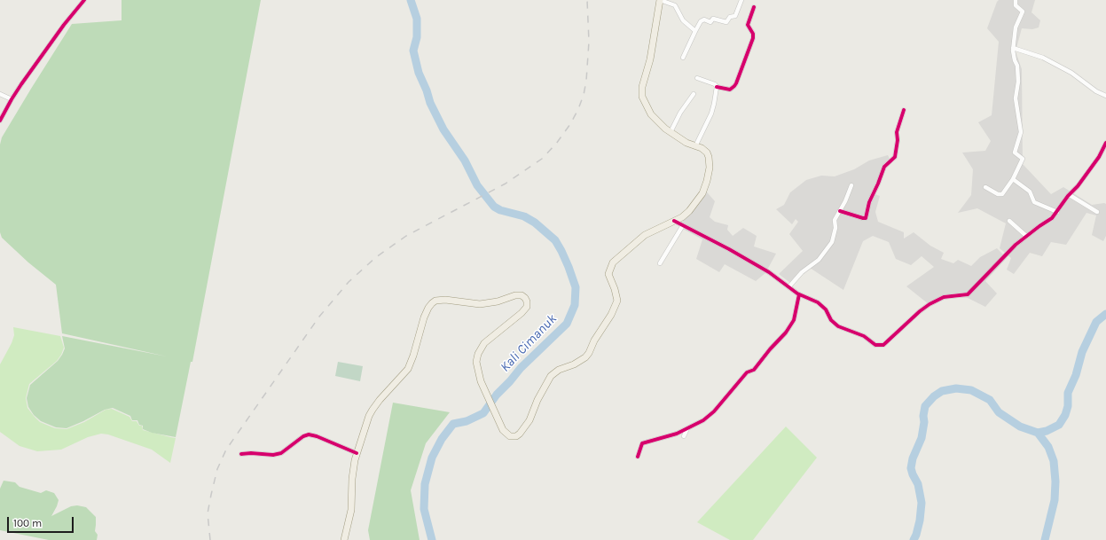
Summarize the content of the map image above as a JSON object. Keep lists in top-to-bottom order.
{
  "water": ["Kali Cimanuk"],
  "scale_bar": "100 m"
}
